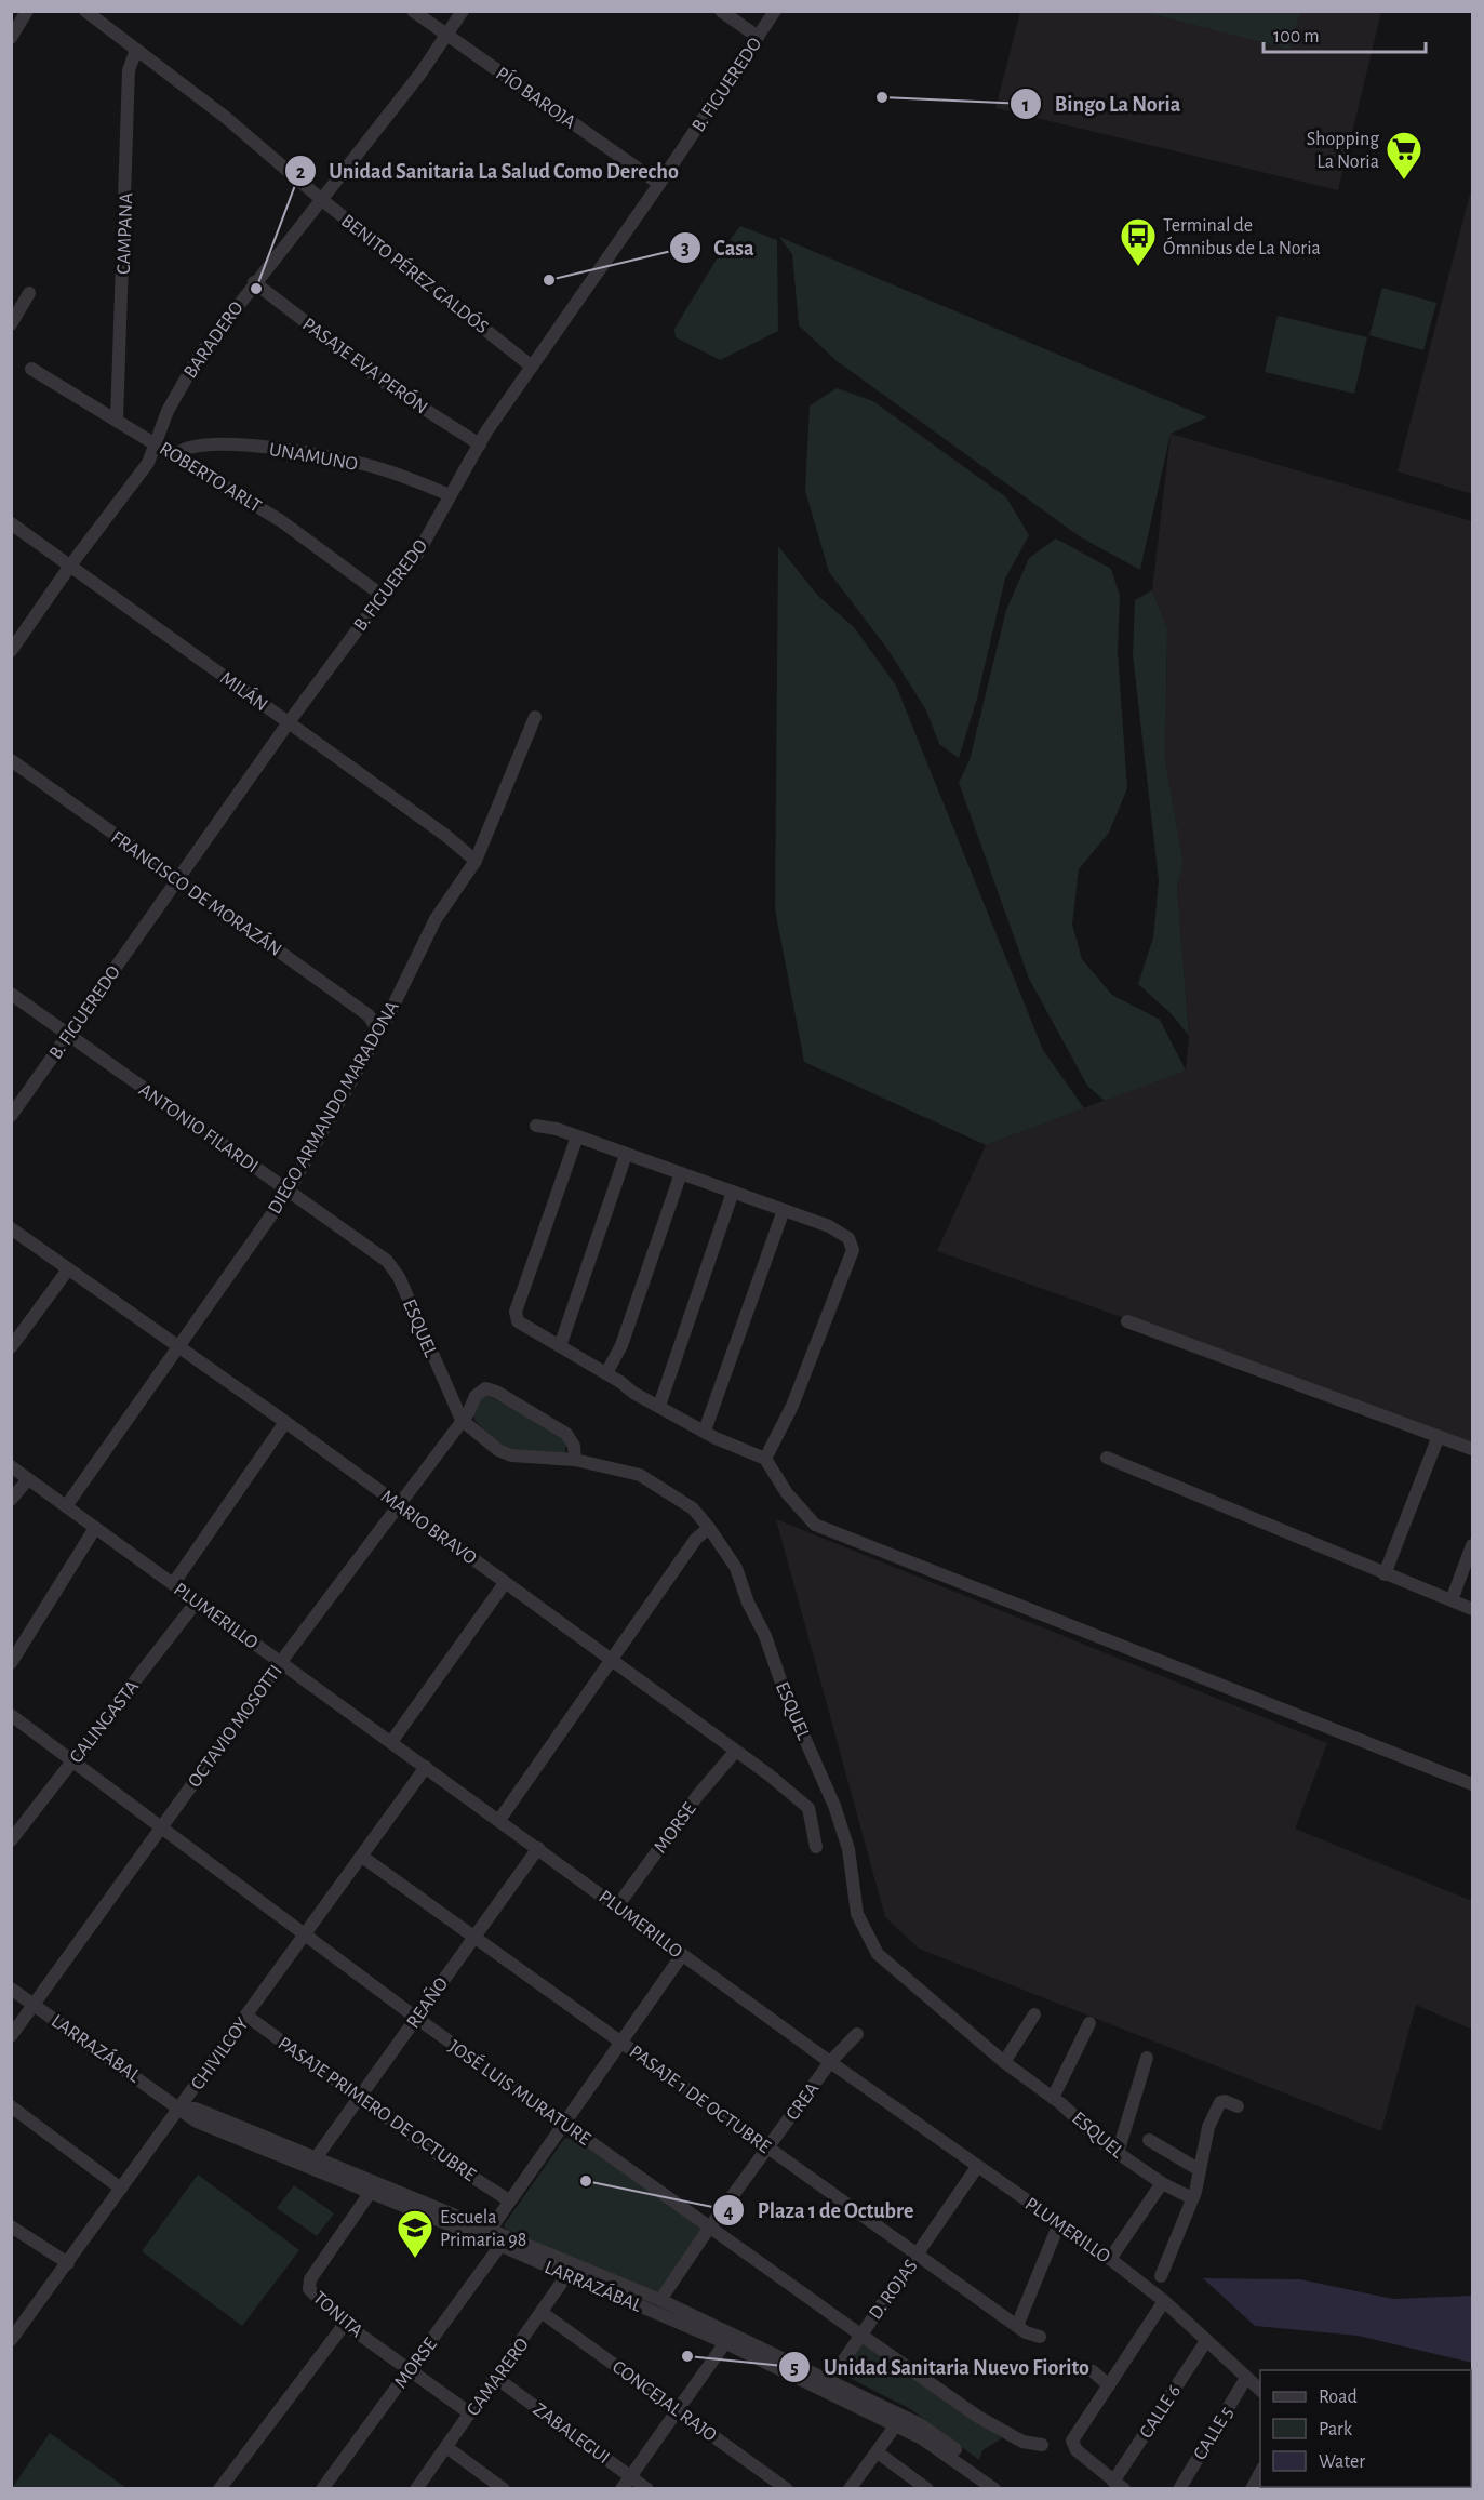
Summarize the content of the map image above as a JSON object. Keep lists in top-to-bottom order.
{
  "streets": {
    "street": [
      "B. FIGUEREDO",
      "PÍO BAROJA",
      "CAMPANA",
      "BENITO PÉREZ GALDÓS",
      "BARADERO",
      "PASAJE EVA PERÓN",
      "UNAMUNO",
      "ROBERTO ARLT",
      "MILÁN",
      "FRANCISCO DE MORAZÁN",
      "DIEGO ARMANDO MARADONA",
      "ANTONIO FILARDI",
      "ESQUEL",
      "MARIO BRAVO",
      "PLUMERILLO",
      "CALINGASTA",
      "OCTAVIO MOSOTTI",
      "MORSE",
      "REAÑO",
      "LARRAZÁBAL",
      "CHIVILCOY",
      "JOSÉ LUIS MURATURE",
      "PASAJE 1 DE OCTUBRE",
      "CREA",
      "PASAJE PRIMERO DE OCTUBRE",
      "D. ROJAS",
      "TONITA",
      "CAMARERO",
      "CONCEJAL RAJO",
      "CALLE 6",
      "ZABALEGUI",
      "CALLE 5"
    ]
  },
  "crossings": [
    ["B. FIGUEREDO", "PÍO BAROJA"],
    ["B. FIGUEREDO", "BENITO PÉREZ GALDÓS"],
    ["B. FIGUEREDO", "PASAJE EVA PERÓN"],
    ["B. FIGUEREDO", "UNAMUNO"],
    ["B. FIGUEREDO", "ROBERTO ARLT"],
    ["B. FIGUEREDO", "MILÁN"],
    ["B. FIGUEREDO", "FRANCISCO DE MORAZÁN"],
    ["B. FIGUEREDO", "ANTONIO FILARDI"],
    ["PÍO BAROJA", "BARADERO"],
    ["CAMPANA", "BENITO PÉREZ GALDÓS"],
    ["CAMPANA", "ROBERTO ARLT"],
    ["BENITO PÉREZ GALDÓS", "BARADERO"],
    ["BARADERO", "PASAJE EVA PERÓN"],
    ["BARADERO", "ROBERTO ARLT"],
    ["BARADERO", "MILÁN"],
    ["UNAMUNO", "ROBERTO ARLT"],
    ["MILÁN", "DIEGO ARMANDO MARADONA"],
    ["FRANCISCO DE MORAZÁN", "DIEGO ARMANDO MARADONA"],
    ["DIEGO ARMANDO MARADONA", "ANTONIO FILARDI"],
    ["DIEGO ARMANDO MARADONA", "MARIO BRAVO"],
    ["DIEGO ARMANDO MARADONA", "PLUMERILLO"],
    ["ANTONIO FILARDI", "ESQUEL"],
    ["ESQUEL", "OCTAVIO MOSOTTI"],
    ["MARIO BRAVO", "OCTAVIO MOSOTTI"],
    ["MARIO BRAVO", "MORSE"],
    ["PLUMERILLO", "CALINGASTA"],
    ["PLUMERILLO", "OCTAVIO MOSOTTI"],
    ["PLUMERILLO", "MORSE"],
    ["PLUMERILLO", "REAÑO"],
    ["PLUMERILLO", "CHIVILCOY"],
    ["PLUMERILLO", "CREA"],
    ["PLUMERILLO", "D. ROJAS"],
    ["PLUMERILLO", "CALLE 6"],
    ["PLUMERILLO", "CALLE 5"],
    ["CALINGASTA", "JOSÉ LUIS MURATURE"],
    ["OCTAVIO MOSOTTI", "LARRAZÁBAL"],
    ["OCTAVIO MOSOTTI", "JOSÉ LUIS MURATURE"],
    ["MORSE", "LARRAZÁBAL"],
    ["MORSE", "TONITA"],
    ["REAÑO", "LARRAZÁBAL"],
    ["REAÑO", "JOSÉ LUIS MURATURE"],
    ["REAÑO", "PASAJE 1 DE OCTUBRE"],
    ["REAÑO", "PASAJE PRIMERO DE OCTUBRE"],
    ["LARRAZÁBAL", "CHIVILCOY"],
    ["LARRAZÁBAL", "CREA"],
    ["LARRAZÁBAL", "D. ROJAS"],
    ["LARRAZÁBAL", "TONITA"],
    ["LARRAZÁBAL", "CAMARERO"],
    ["CHIVILCOY", "JOSÉ LUIS MURATURE"],
    ["CHIVILCOY", "PASAJE 1 DE OCTUBRE"],
    ["CHIVILCOY", "PASAJE PRIMERO DE OCTUBRE"],
    ["JOSÉ LUIS MURATURE", "CREA"],
    ["JOSÉ LUIS MURATURE", "D. ROJAS"],
    ["PASAJE 1 DE OCTUBRE", "CREA"],
    ["PASAJE 1 DE OCTUBRE", "D. ROJAS"],
    ["TONITA", "CAMARERO"],
    ["CAMARERO", "CONCEJAL RAJO"],
    ["CAMARERO", "ZABALEGUI"]
  ],
  "places": {
    "other": [
      "Bingo La Noria",
      "Casa",
      "Unidad Sanitaria La Salud Como Derecho",
      "Plaza 1 de Octubre",
      "Unidad Sanitaria Nuevo Fiorito"
    ],
    "supermarket": ["Shopping La Noria"],
    "bus stop": ["Terminal de Ómnibus de La Noria"],
    "school or university": ["Escuela Primaria 98"]
  },
  "legend": ["Road", "Park", "Water"],
  "scale_bar": "100 m"
}
